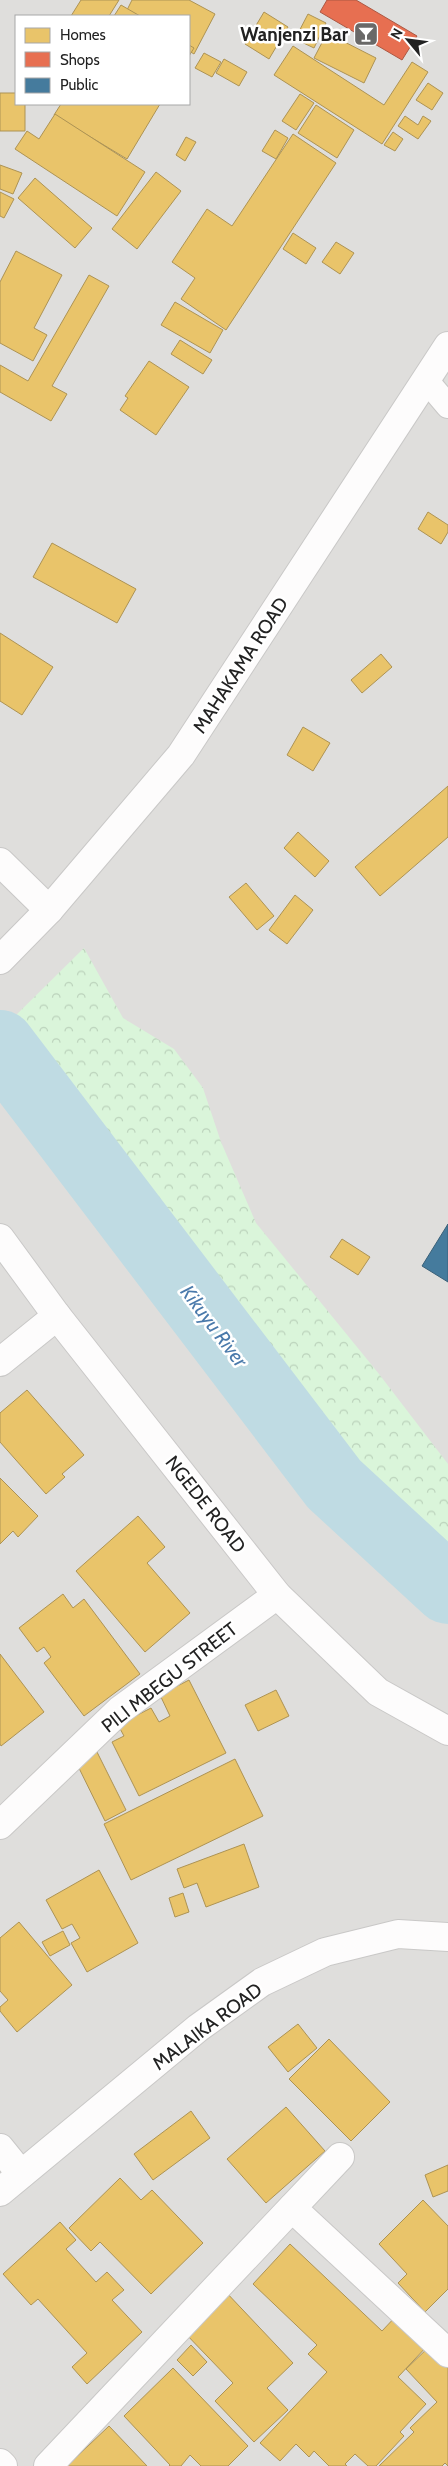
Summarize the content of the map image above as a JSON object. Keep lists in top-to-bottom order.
{
  "streets": {
    "street": [
      "MAHAKAMA ROAD",
      "NGEDE ROAD",
      "PILI MBEGU STREET",
      "MALAIKA ROAD"
    ]
  },
  "crossings": [
    ["NGEDE ROAD", "PILI MBEGU STREET"]
  ],
  "water": ["Kikuyu River"],
  "places": {
    "bar": ["Wanjenzi Bar"]
  },
  "legend": ["Homes", "Shops", "Public"],
  "north": "top left"
}
